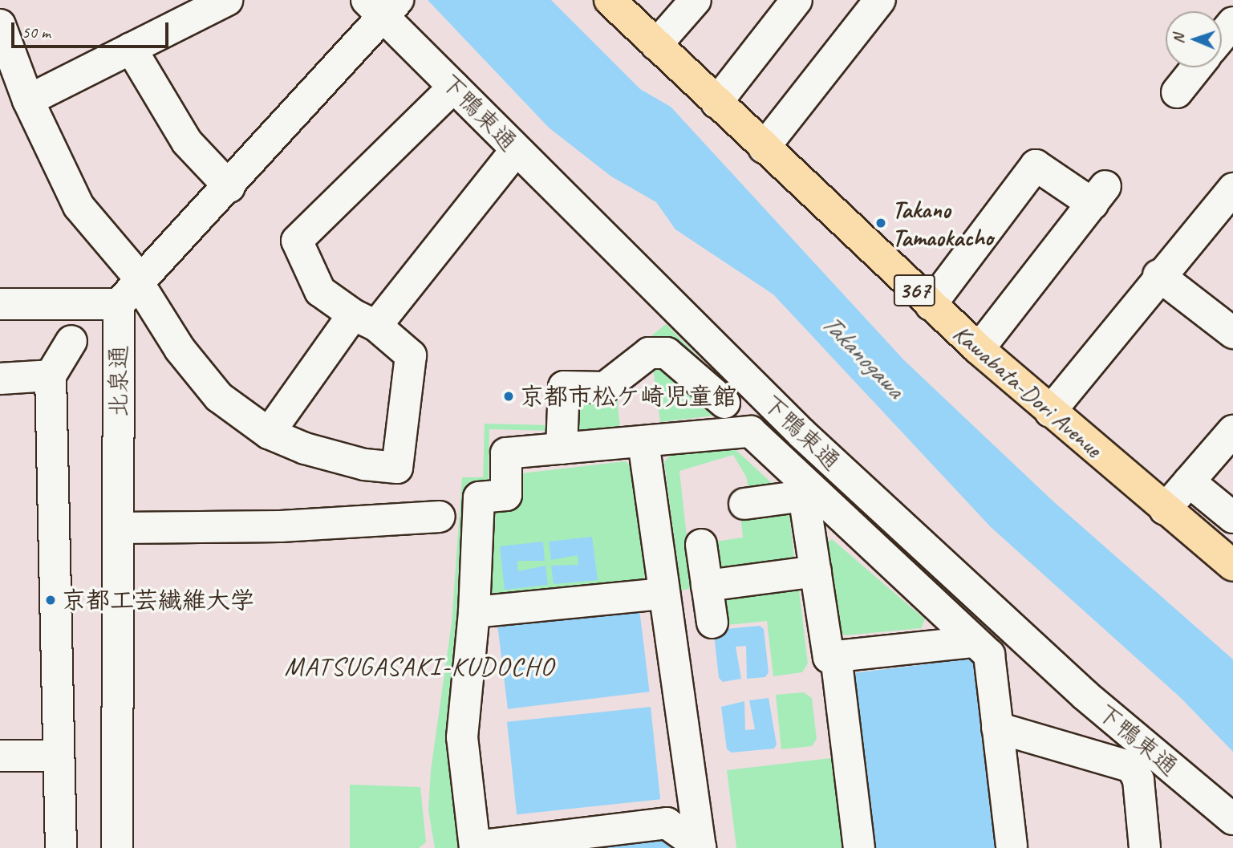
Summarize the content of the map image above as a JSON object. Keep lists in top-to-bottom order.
{
  "streets": {
    "highway": ["367", "Kawabata-Dori Avenue"],
    "street": ["下鴨東通", "北泉通"]
  },
  "districts": ["MATSUGASAKI-KUDOCHO"],
  "water": ["Takanogawa"],
  "places": ["Takano Tamaokacho", "京都市松ケ崎児童館", "京都工芸繊維大学"],
  "scale_bar": "50 m",
  "north": "left"
}
